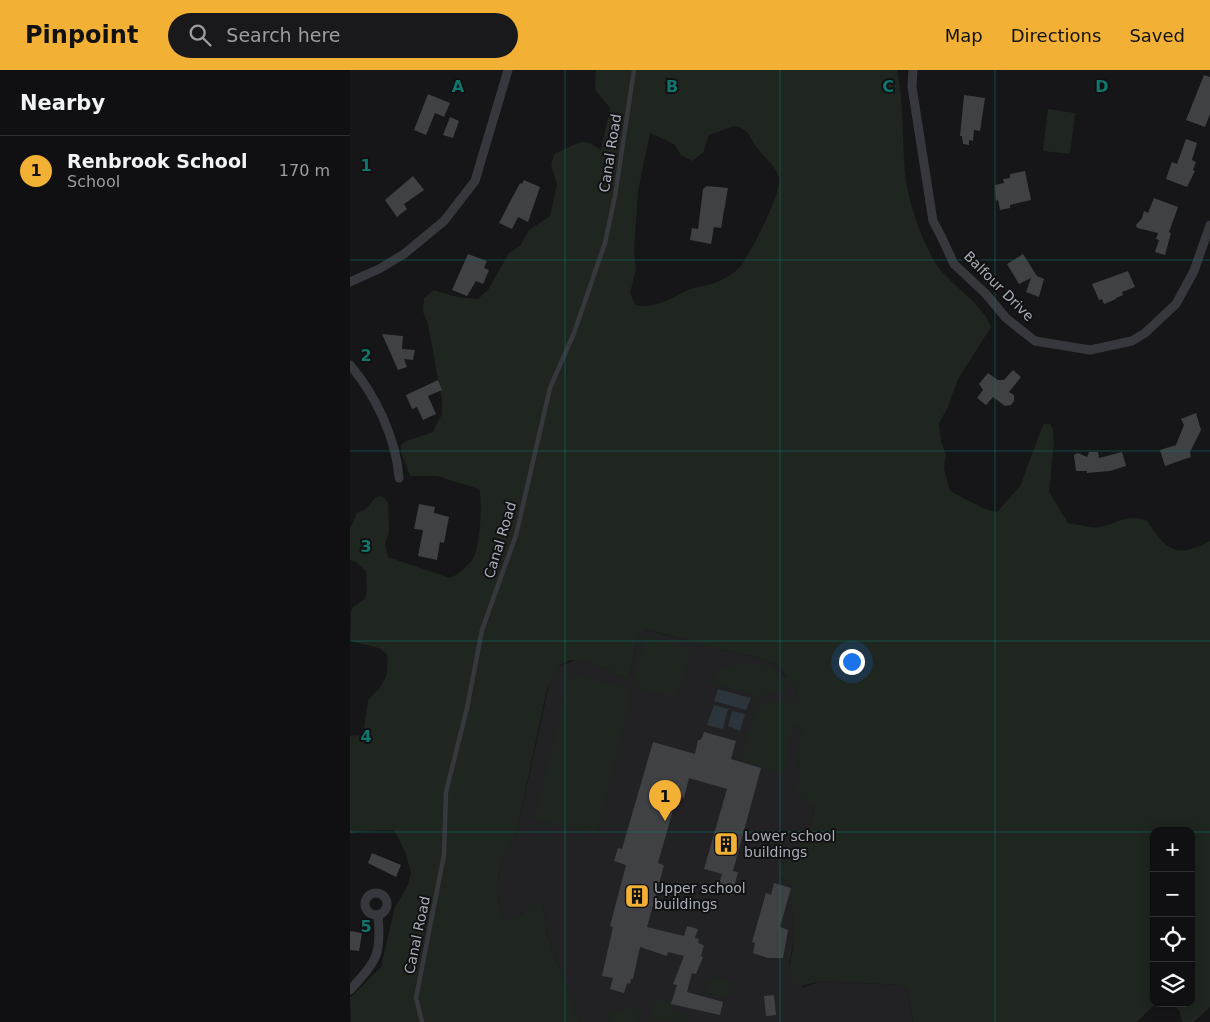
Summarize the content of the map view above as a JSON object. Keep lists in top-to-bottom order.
{
  "streets": {
    "street": ["Balfour Drive"],
    "lane": ["Canal Road"]
  },
  "places": {
    "building": ["Lower school buildings", "Upper school buildings"]
  },
  "page": {
    "header": "Pinpoint",
    "search": "Search here",
    "nav": ["Map", "Directions", "Saved"],
    "heading": "Nearby",
    "list": [
      {
        "mark": "1",
        "name": "Renbrook School",
        "note": "School",
        "value": "170 m"
      }
    ],
    "pins": "1",
    "map_buttons": ["+", "−"]
  },
  "grid": {
    "columns": [
      "A",
      "B",
      "C",
      "D"
    ],
    "rows": [
      "1",
      "2",
      "3",
      "4",
      "5"
    ]
  }
}
